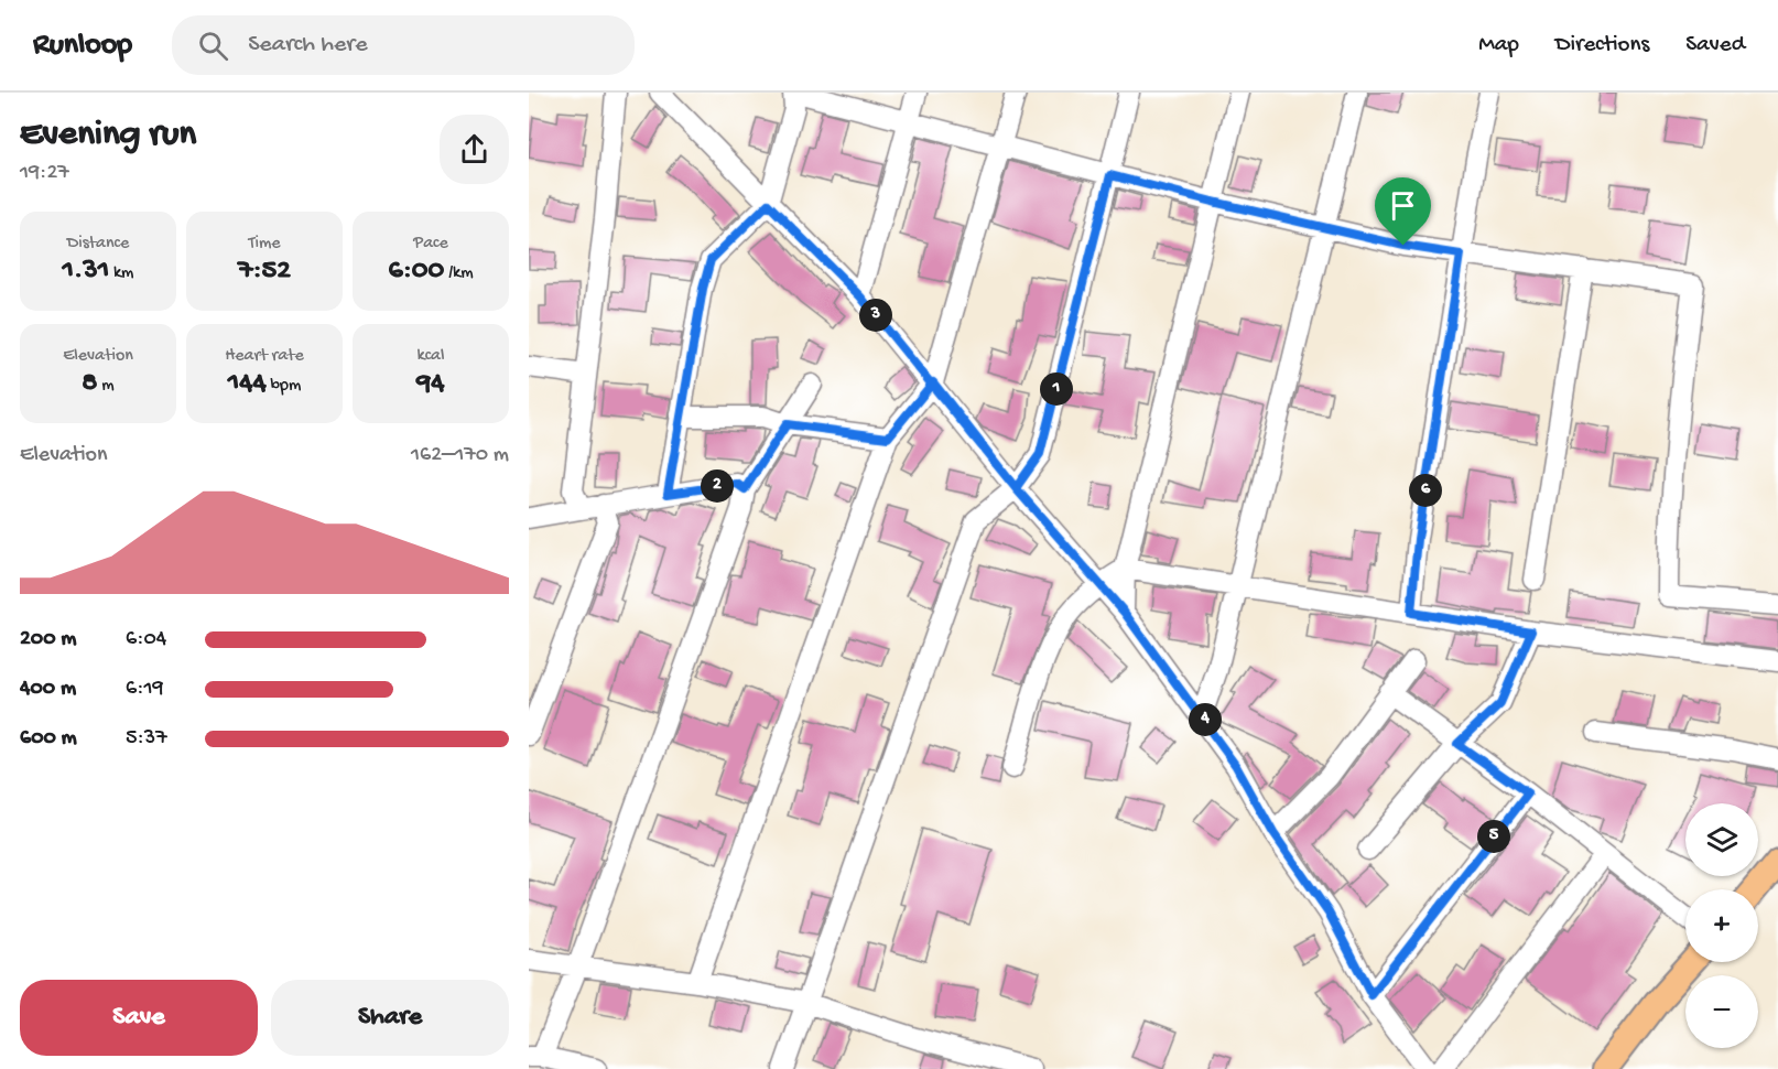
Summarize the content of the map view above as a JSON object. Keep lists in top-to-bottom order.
{
  "page": {
    "header": "Runloop",
    "search": "Search here",
    "nav": ["Map", "Directions", "Saved"],
    "heading": ["Evening run", "19:27"],
    "stats": [
      ["Distance", "1.31 km"],
      ["Time", "7:52"],
      ["Pace", "6:00 /km"],
      ["Elevation", "8 m"],
      ["Heart rate", "144 bpm"],
      ["kcal", "94"]
    ],
    "pins": [
      "3",
      "1",
      "2",
      "6",
      "4",
      "5"
    ],
    "chart": ["Elevation", "162–170 m"],
    "list": [
      {
        "name": "200 m",
        "note": "6:04"
      },
      {
        "name": "400 m",
        "note": "6:19"
      },
      {
        "name": "600 m",
        "note": "5:37"
      }
    ],
    "map_buttons": ["+", "−"],
    "buttons": ["Save", "Share"]
  }
}
